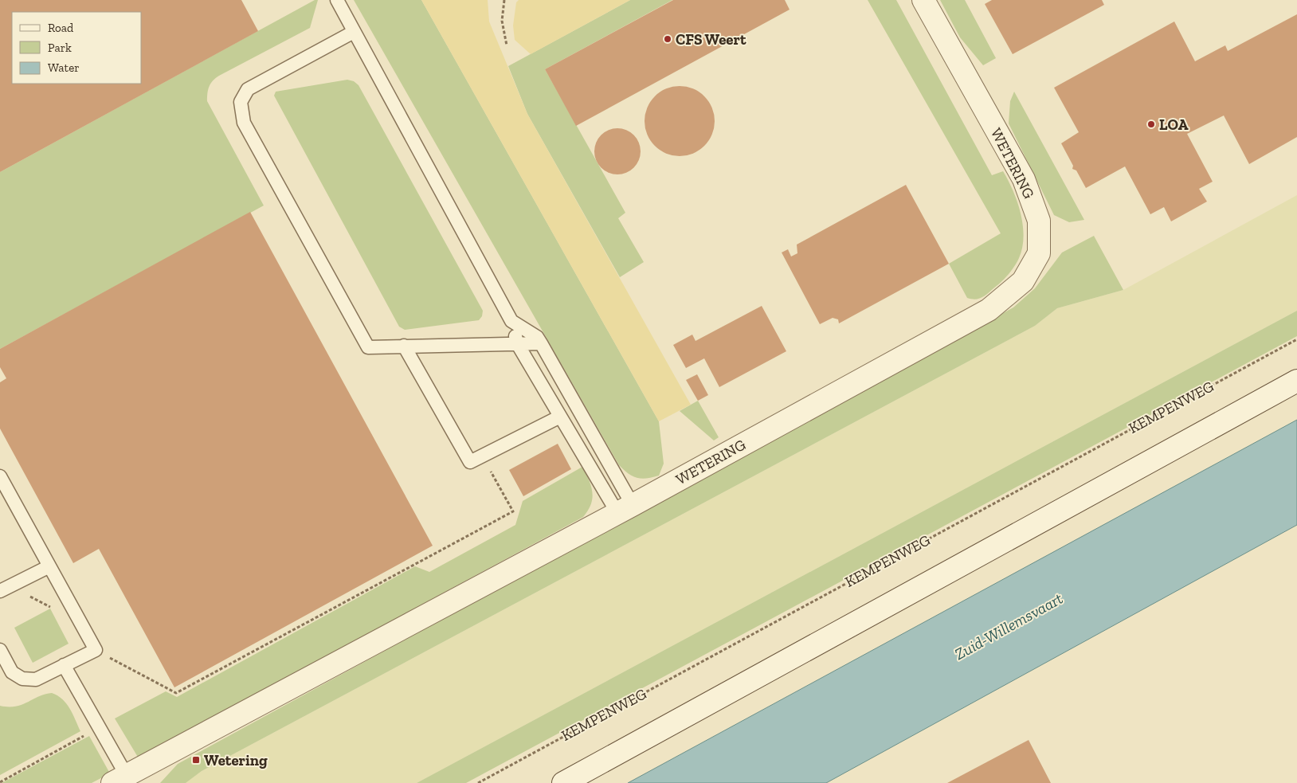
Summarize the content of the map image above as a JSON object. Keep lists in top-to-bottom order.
{
  "streets": {
    "street": ["WETERING"],
    "path": ["KEMPENWEG"]
  },
  "water": ["Zuid-Willemsvaart"],
  "places": {
    "other": ["CFS Weert", "LOA"],
    "transit": ["Wetering"]
  },
  "legend": ["Road", "Park", "Water"]
}
